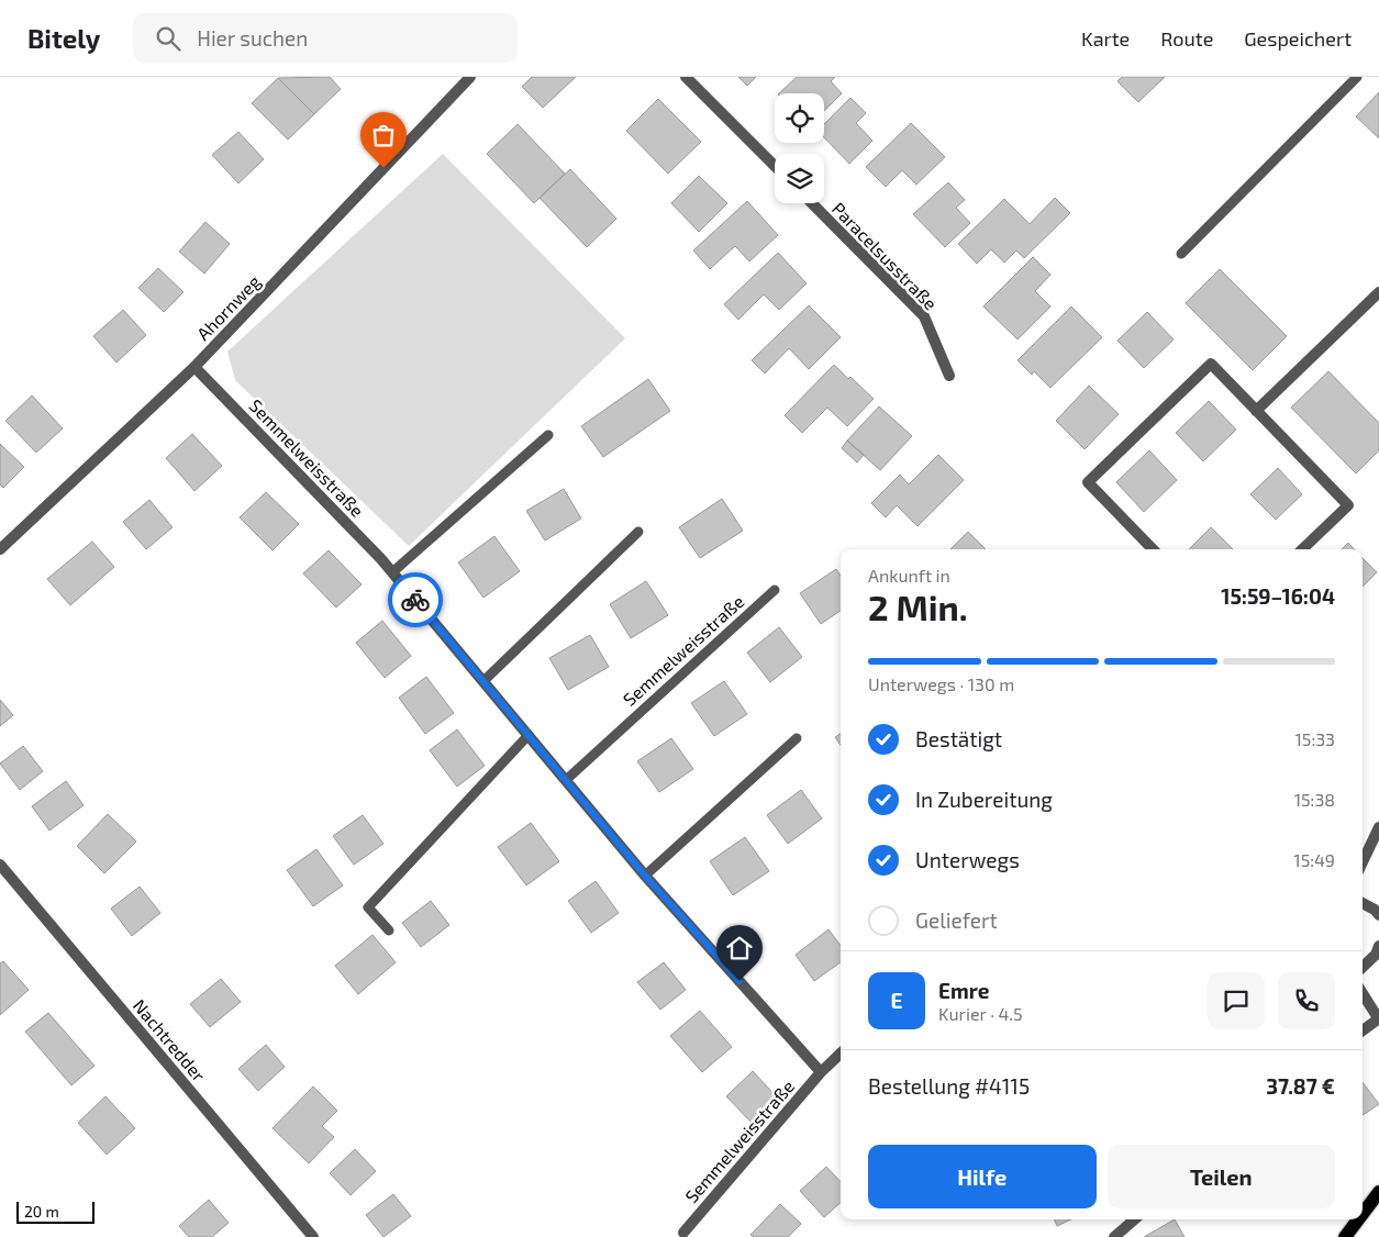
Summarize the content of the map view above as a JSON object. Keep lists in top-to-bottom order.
{
  "streets": {
    "street": [
      "Paracelsusstraße",
      "Ahornweg",
      "Semmelweisstraße",
      "Nachtredder"
    ]
  },
  "crossings": [
    ["Ahornweg", "Semmelweisstraße"]
  ],
  "scale_bar": "20 m",
  "page": {
    "header": "Bitely",
    "search": "Hier suchen",
    "nav": ["Karte", "Route", "Gespeichert"],
    "heading": ["2 Min.", "Ankunft in", "15:59–16:04"],
    "panel": [
      "Emre",
      "Kurier · 4.5",
      "Bestellung #4115",
      "37.87 €"
    ],
    "bar": "Unterwegs · 130 m",
    "list": [
      ["Bestätigt", "15:33"],
      ["In Zubereitung", "15:38"],
      ["Unterwegs", "15:49"],
      "Geliefert"
    ],
    "round": "E",
    "buttons": ["Hilfe", "Teilen"],
    "scale": "20 m"
  }
}
